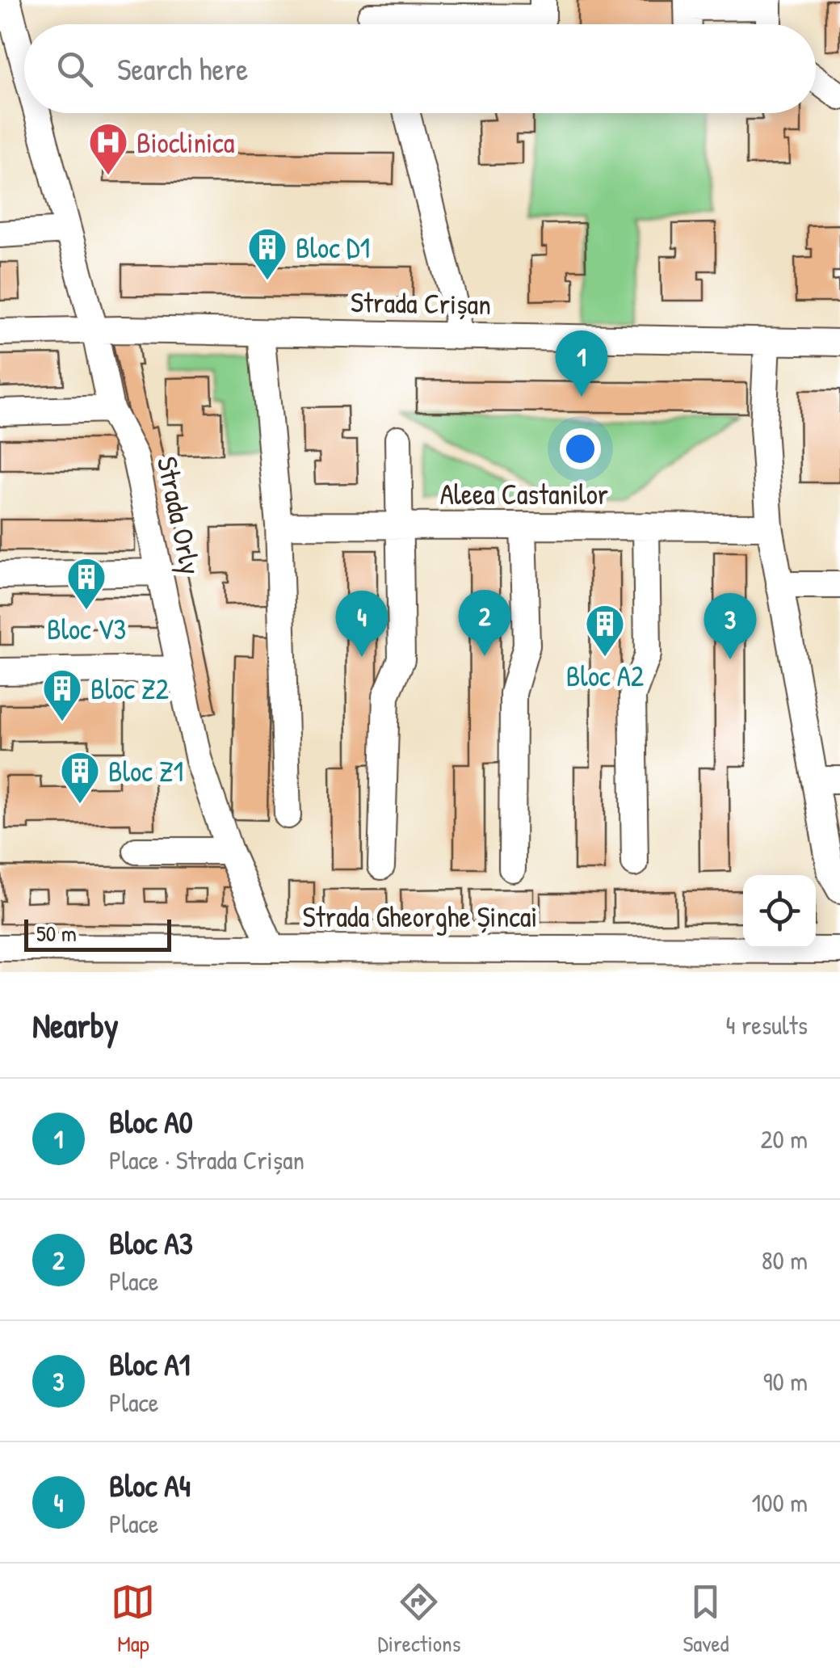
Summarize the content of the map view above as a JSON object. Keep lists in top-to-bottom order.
{
  "streets": {
    "street": [
      "Strada Crișan",
      "Aleea Castanilor",
      "Strada Orly",
      "Strada Gheorghe Șincai"
    ]
  },
  "crossings": [
    ["Strada Crișan", "Strada Orly"],
    ["Strada Orly", "Strada Gheorghe Șincai"]
  ],
  "places": {
    "hospital": ["Bioclinica"],
    "building": [
      "Bloc D1",
      "Bloc V3",
      "Bloc A2",
      "Bloc Z2",
      "Bloc Z1"
    ]
  },
  "scale_bar": "50 m",
  "page": {
    "search": "Search here",
    "pins": [
      "1",
      "2",
      "4",
      "3"
    ],
    "scale": "50 m",
    "heading": ["Nearby", "4 results"],
    "list": [
      {
        "mark": "1",
        "name": "Bloc A0",
        "note": "Place · Strada Crișan",
        "value": "20 m"
      },
      {
        "mark": "2",
        "name": "Bloc A3",
        "note": "Place",
        "value": "80 m"
      },
      {
        "mark": "3",
        "name": "Bloc A1",
        "note": "Place",
        "value": "90 m"
      },
      {
        "mark": "4",
        "name": "Bloc A4",
        "note": "Place",
        "value": "100 m"
      }
    ],
    "nav": ["Map", "Directions", "Saved"]
  }
}
